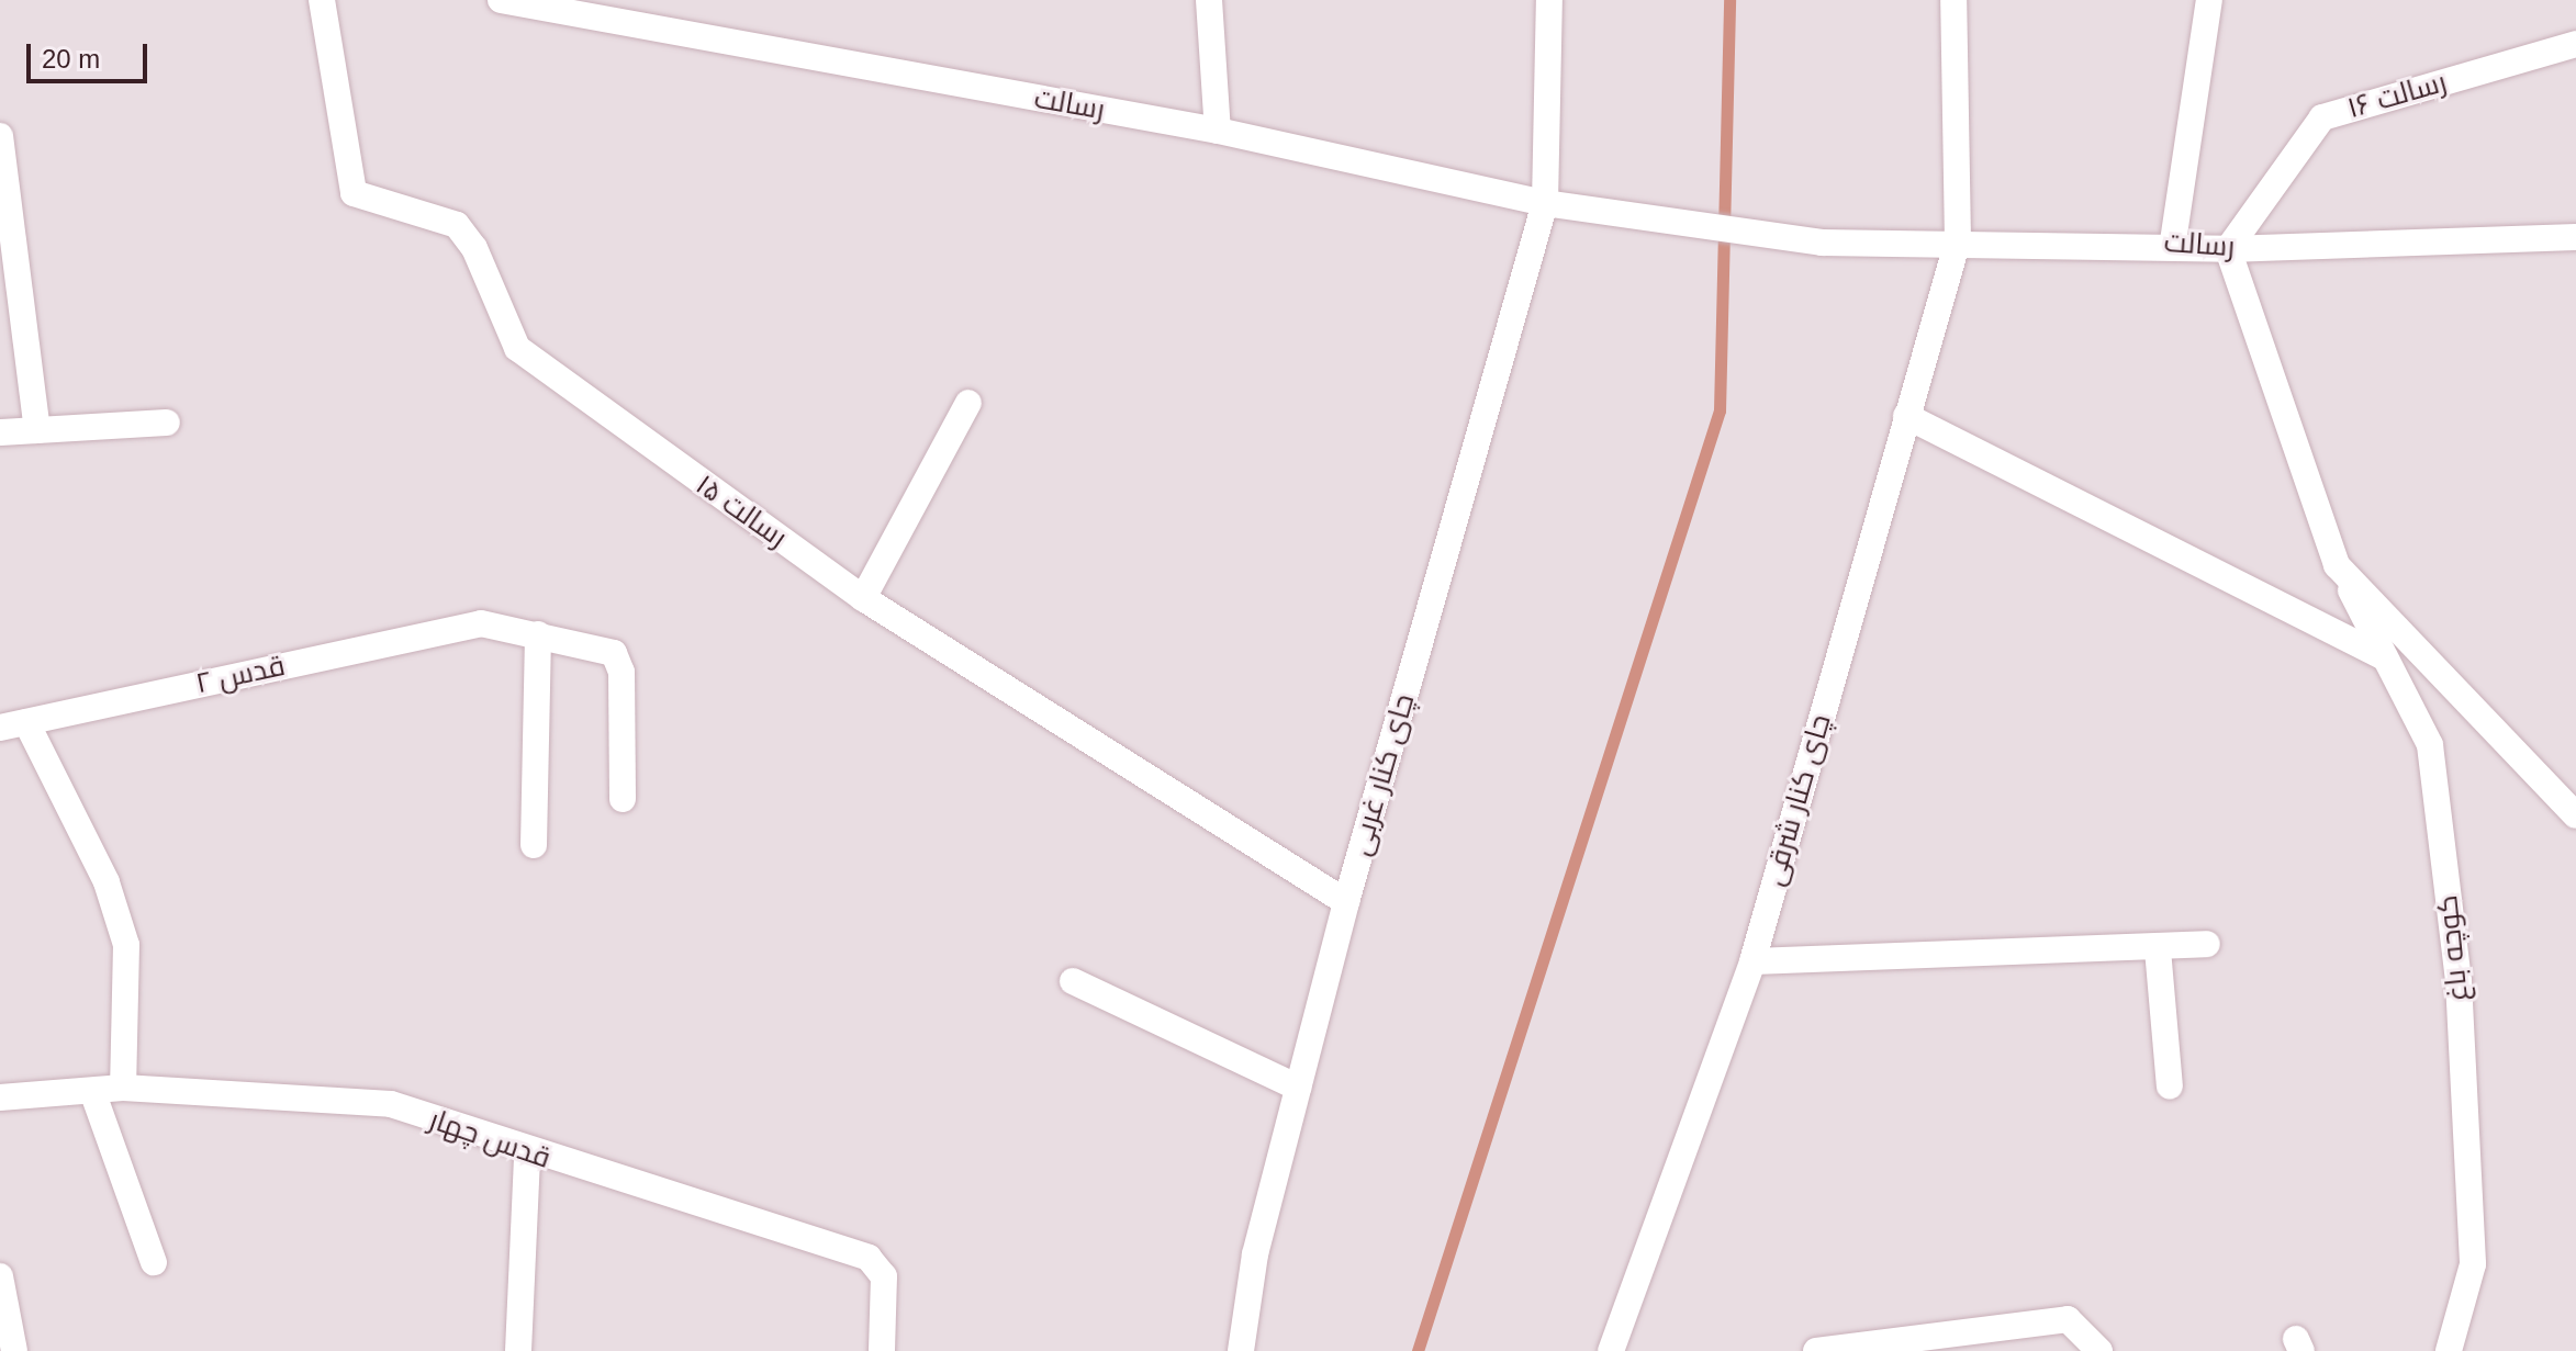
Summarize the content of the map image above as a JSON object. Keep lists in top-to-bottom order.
{
  "streets": {
    "street": [
      "رسالت ۱۶",
      "رسالت",
      "رسالت ۱۵",
      "قدس ۲",
      "چای کنار غربی",
      "چای کنار شرقی",
      "کوچه باغ",
      "قدس چهار"
    ]
  },
  "crossings": [
    ["رسالت ۱۶", "رسالت"],
    ["رسالت ۱۶", "کوچه باغ"],
    ["رسالت", "چای کنار غربی"],
    ["رسالت", "چای کنار شرقی"],
    ["رسالت", "کوچه باغ"],
    ["رسالت ۱۵", "چای کنار غربی"]
  ],
  "scale_bar": "20 m"
}
